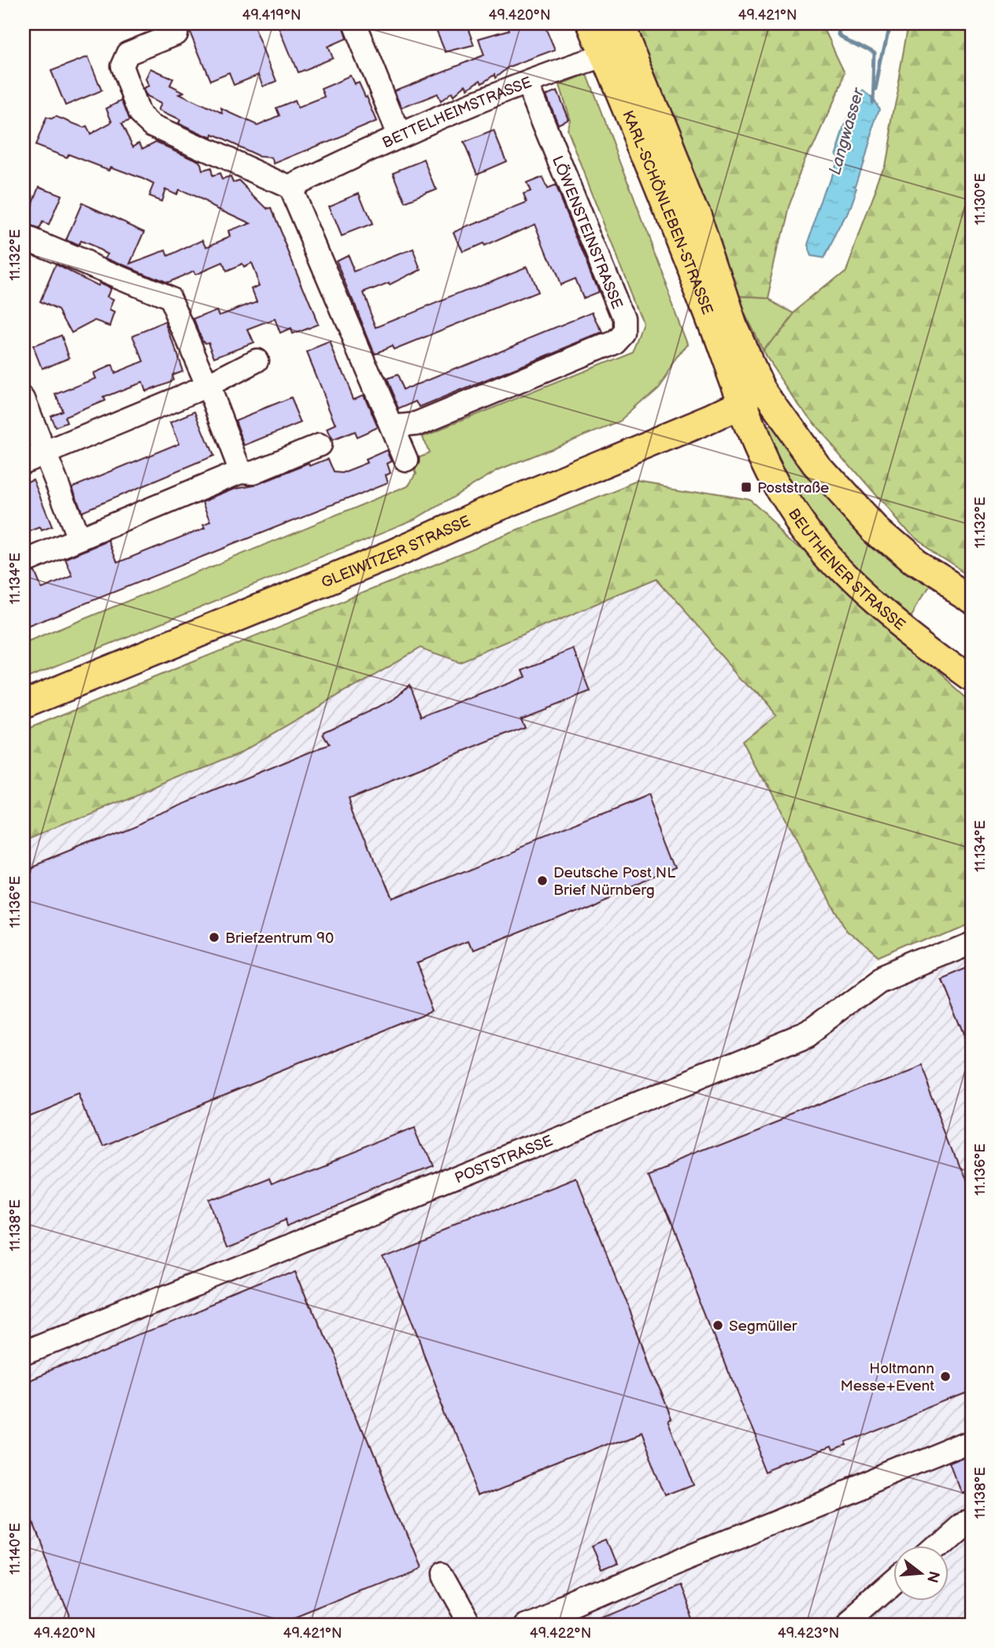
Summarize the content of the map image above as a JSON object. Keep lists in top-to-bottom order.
{
  "streets": {
    "main road": ["KARL-SCHÖNLEBEN-STRASSE", "GLEIWITZER STRASSE", "BEUTHENER STRASSE"],
    "street": ["BETTELHEIMSTRASSE", "LÖWENSTEINSTRASSE", "POSTSTRASSE"]
  },
  "crossings": [
    ["BETTELHEIMSTRASSE", "KARL-SCHÖNLEBEN-STRASSE"],
    ["BETTELHEIMSTRASSE", "LÖWENSTEINSTRASSE"],
    ["KARL-SCHÖNLEBEN-STRASSE", "GLEIWITZER STRASSE"],
    ["KARL-SCHÖNLEBEN-STRASSE", "BEUTHENER STRASSE"],
    ["GLEIWITZER STRASSE", "BEUTHENER STRASSE"]
  ],
  "water": ["Langwasser"],
  "places": {
    "transit": ["Poststraße"],
    "other": [
      "Deutsche Post NL Brief Nürnberg",
      "Briefzentrum 90",
      "Segmüller",
      "Holtmann Messe+Event"
    ]
  },
  "north": "right",
  "coordinates": [
    "49.419°N",
    "49.420°N",
    "49.421°N",
    "11.130°E",
    "11.132°E",
    "11.134°E",
    "11.136°E",
    "11.138°E",
    "11.140°E",
    "49.422°N",
    "49.423°N"
  ]
}
